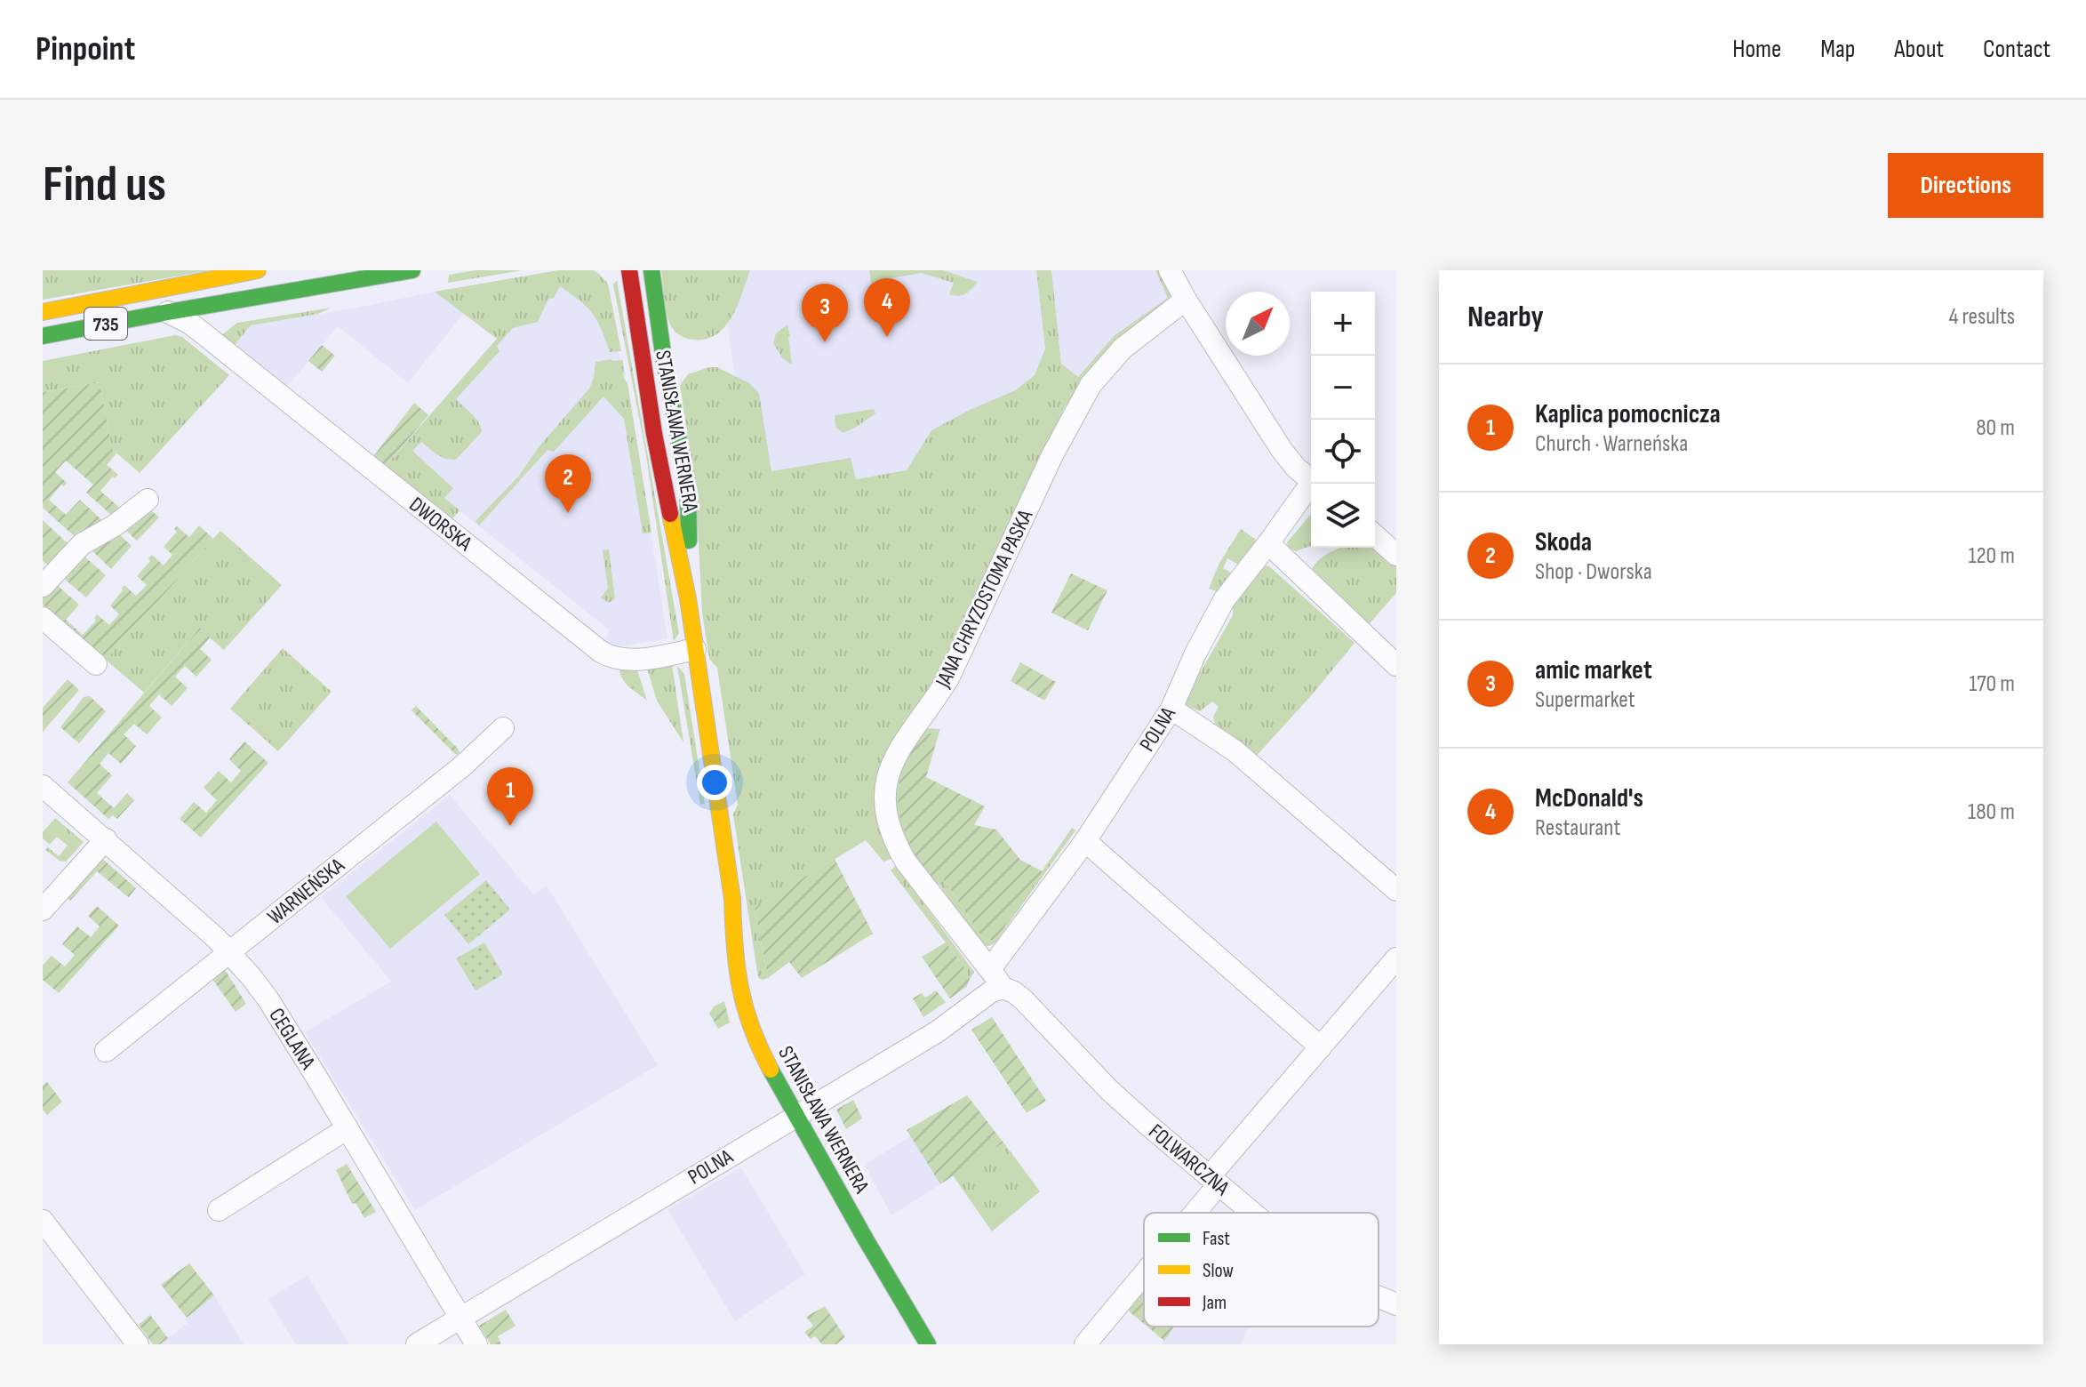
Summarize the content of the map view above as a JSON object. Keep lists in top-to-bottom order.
{
  "streets": {
    "street": [
      "735",
      "STANISŁAWA WERNERA",
      "DWORSKA",
      "JANA CHRYZOSTOMA PASKA",
      "POLNA",
      "WARNEŃSKA",
      "CEGLANA",
      "FOLWARCZNA"
    ]
  },
  "crossings": [
    ["735", "DWORSKA"],
    ["STANISŁAWA WERNERA", "DWORSKA"],
    ["STANISŁAWA WERNERA", "POLNA"],
    ["JANA CHRYZOSTOMA PASKA", "POLNA"],
    ["JANA CHRYZOSTOMA PASKA", "FOLWARCZNA"],
    ["POLNA", "CEGLANA"],
    ["POLNA", "FOLWARCZNA"],
    ["WARNEŃSKA", "CEGLANA"]
  ],
  "legend": ["Fast", "Slow", "Jam"],
  "north": "top right",
  "page": {
    "header": "Pinpoint",
    "nav": [
      "Home",
      "Map",
      "About",
      "Contact"
    ],
    "buttons": "Directions",
    "title": "Find us",
    "heading": ["Nearby", "4 results"],
    "pins": [
      "4",
      "3",
      "2",
      "1"
    ],
    "map_buttons": ["+", "−"],
    "list": [
      {
        "mark": "1",
        "name": "Kaplica pomocnicza",
        "note": "Church · Warneńska",
        "value": "80 m"
      },
      {
        "mark": "2",
        "name": "Skoda",
        "note": "Shop · Dworska",
        "value": "120 m"
      },
      {
        "mark": "3",
        "name": "amic market",
        "note": "Supermarket",
        "value": "170 m"
      },
      {
        "mark": "4",
        "name": "McDonald's",
        "note": "Restaurant",
        "value": "180 m"
      }
    ]
  }
}
